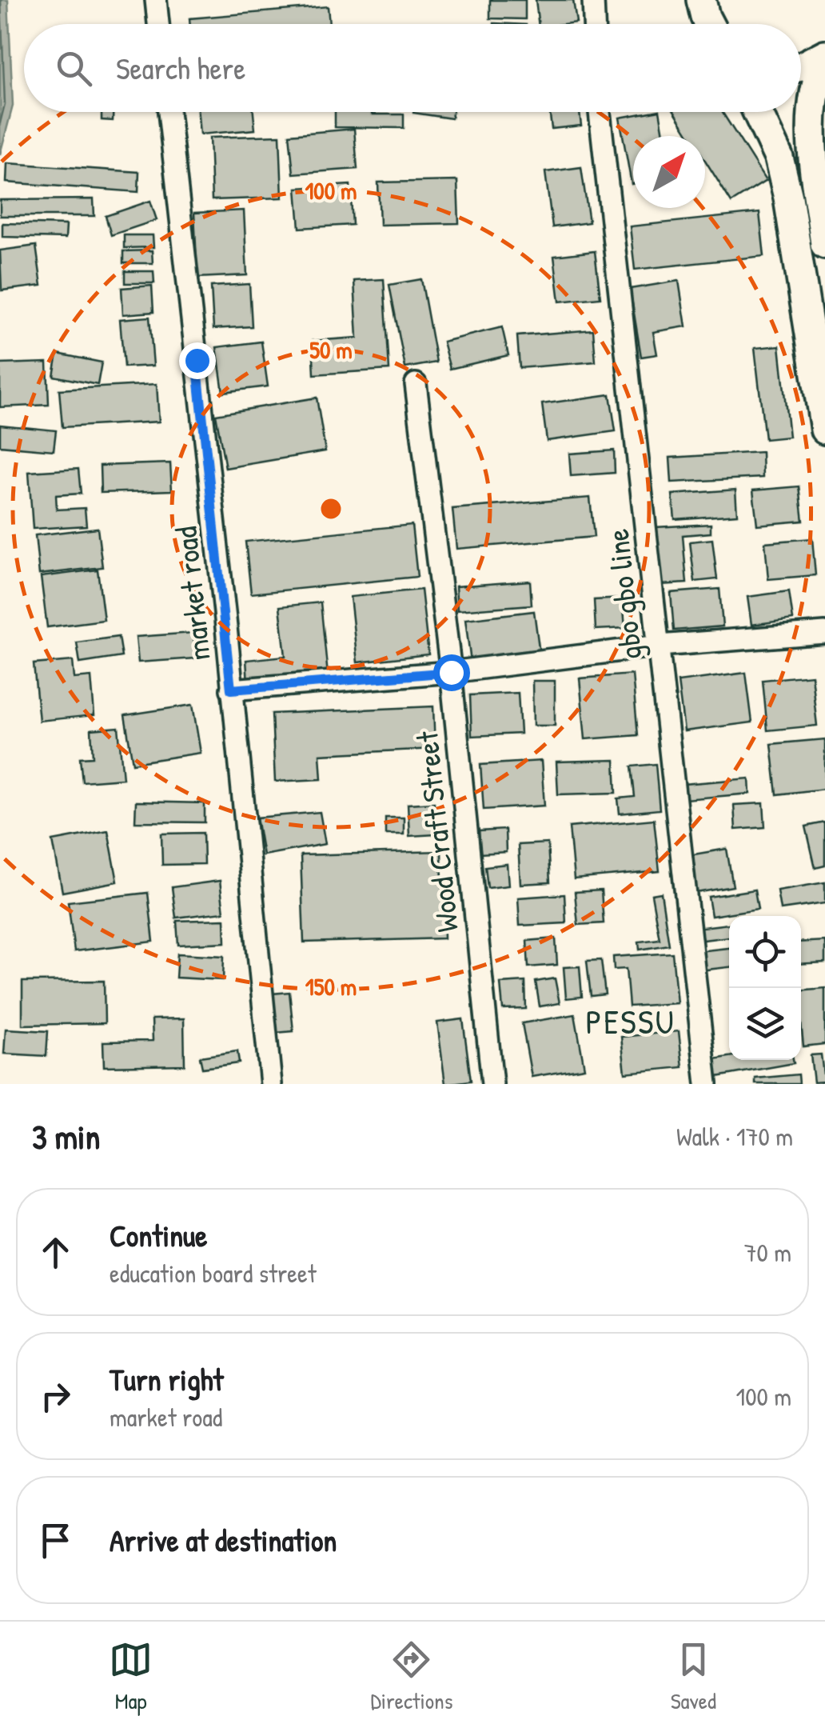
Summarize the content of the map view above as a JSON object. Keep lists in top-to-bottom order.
{
  "streets": {
    "street": ["market road", "gbo gbo line", "Wood Craft Street"]
  },
  "districts": ["PESSU"],
  "north": "top right",
  "page": {
    "search": "Search here",
    "heading": ["3 min", "Walk · 170 m"],
    "list": [
      ["Continue", "education board street", "70 m"],
      ["Turn right", "market road", "100 m"],
      "Arrive at destination"
    ],
    "nav": ["Map", "Directions", "Saved"]
  },
  "rings": ["100 m", "50 m", "150 m"]
}
